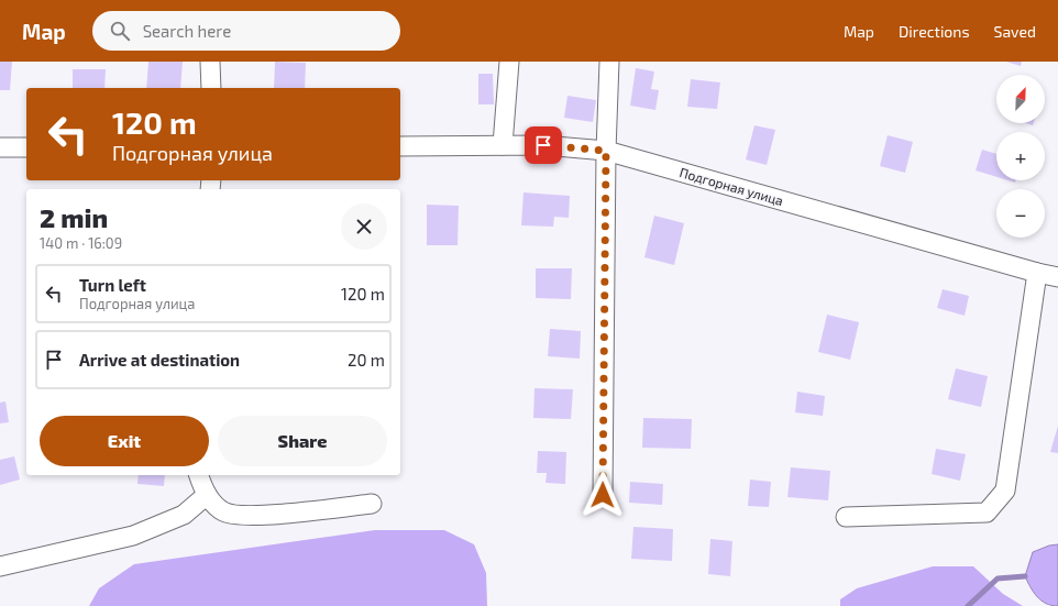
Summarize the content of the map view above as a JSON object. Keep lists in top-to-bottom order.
{
  "streets": {
    "street": ["Подгорная улица"]
  },
  "north": "top right",
  "page": {
    "header": "Map",
    "search": "Search here",
    "nav": ["Map", "Directions", "Saved"],
    "map_buttons": ["+", "−"],
    "turn": ["120 m", "Подгорная улица"],
    "heading": ["2 min", "140 m · 16:09"],
    "list": [
      {
        "name": "Turn left",
        "note": "Подгорная улица",
        "value": "120 m"
      },
      {
        "name": "Arrive at destination",
        "value": "20 m"
      }
    ],
    "buttons": ["Exit", "Share"]
  }
}
